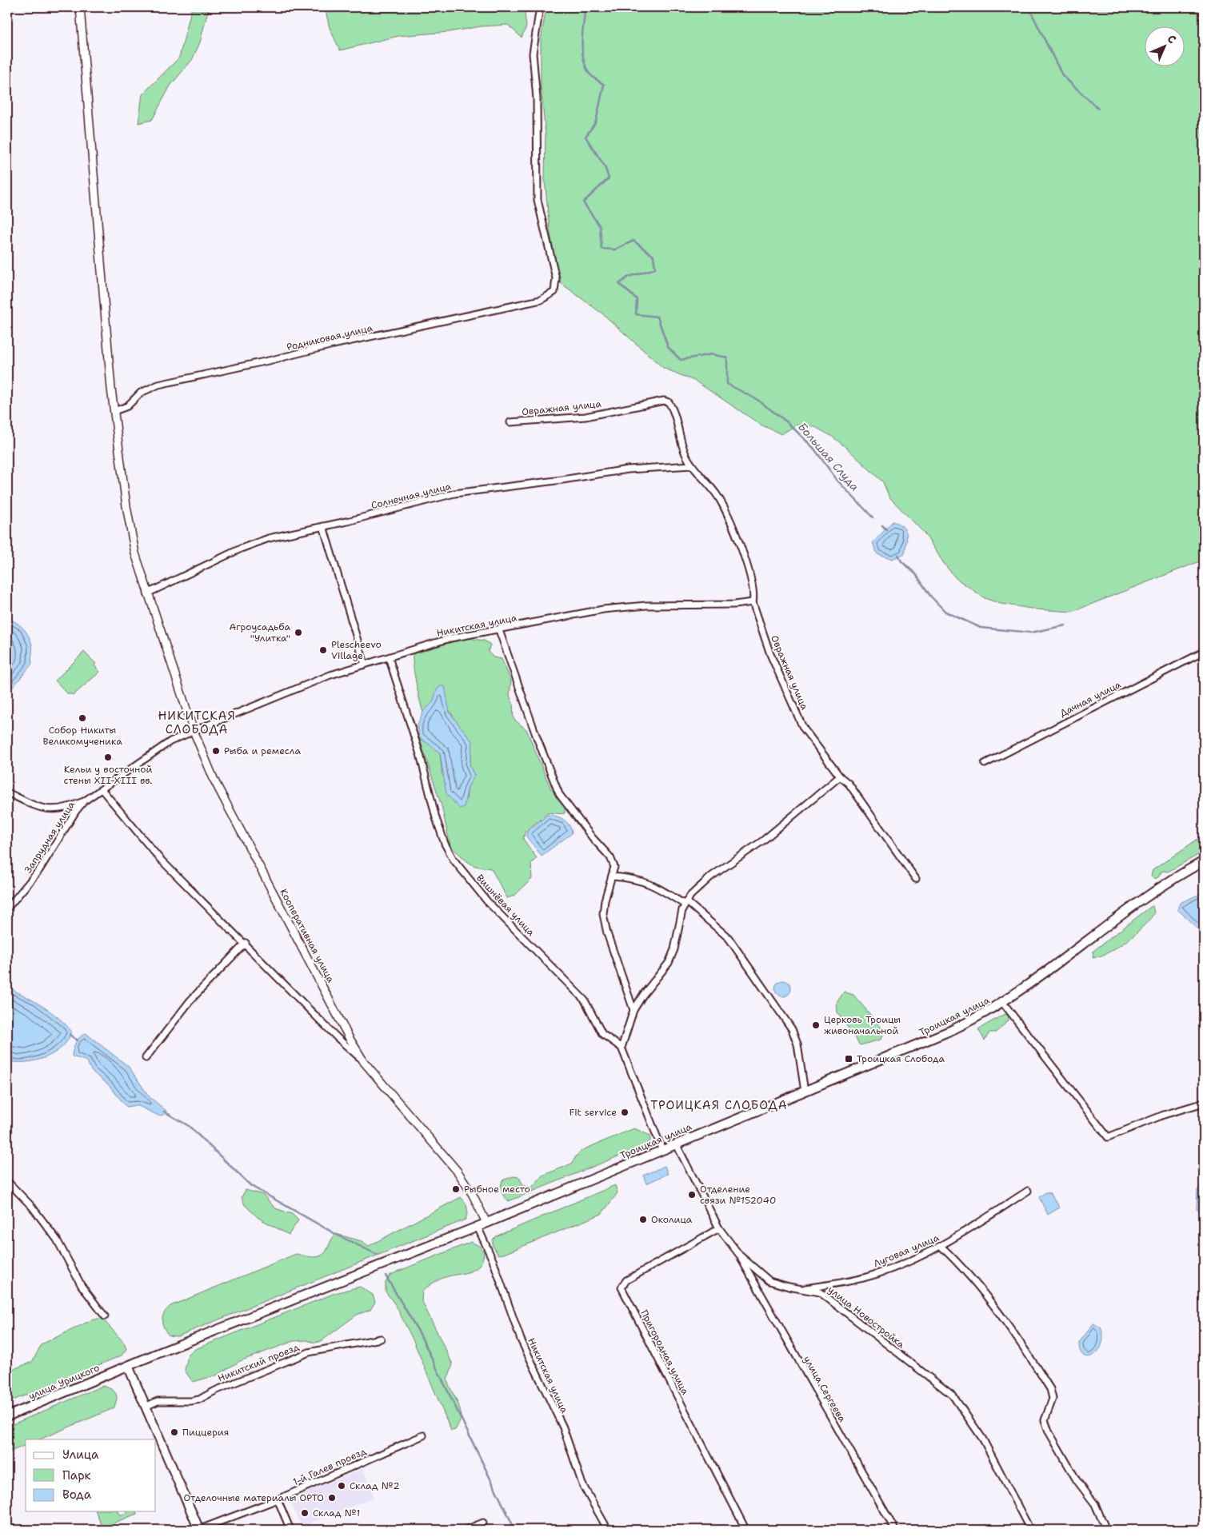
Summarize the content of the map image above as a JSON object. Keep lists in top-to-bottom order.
{
  "streets": {
    "main road": ["Троицкая улица", "улица Урицкого"],
    "street": [
      "Родниковая улица",
      "Овражная улица",
      "Солнечная улица",
      "Никитская улица",
      "Дачная улица",
      "Запрудная улица",
      "Вишнёвая улица",
      "Кооперативная улица",
      "Луговая улица",
      "улица Новостройка",
      "Пригородная улица",
      "Никитский проезд",
      "улица Сергеева",
      "1-й Галев проезд"
    ]
  },
  "crossings": [
    ["Родниковая улица", "Кооперативная улица"],
    ["Овражная улица", "Солнечная улица"],
    ["Овражная улица", "Никитская улица"],
    ["Солнечная улица", "Кооперативная улица"],
    ["Никитская улица", "Запрудная улица"],
    ["Никитская улица", "Вишнёвая улица"],
    ["Никитская улица", "Кооперативная улица"],
    ["Никитская улица", "Троицкая улица"],
    ["Никитская улица", "улица Урицкого"],
    ["Запрудная улица", "Кооперативная улица"],
    ["Кооперативная улица", "Троицкая улица"],
    ["Троицкая улица", "улица Новостройка"],
    ["Троицкая улица", "улица Урицкого"],
    ["Луговая улица", "улица Новостройка"],
    ["улица Новостройка", "Пригородная улица"],
    ["улица Новостройка", "улица Сергеева"]
  ],
  "districts": ["НИКИТСКАЯ СЛОБОДА", "ТРОИЦКАЯ СЛОБОДА"],
  "water": ["Большая Слуда"],
  "places": {
    "other": [
      "Агроусадьба \"Улитка\"",
      "Plescheevo Village",
      "Собор Никиты Великомученика",
      "Рыба и ремесла",
      "Кельи у восточной стены XII-XIII вв.",
      "Церковь Троицы живоначальной",
      "Fit service",
      "Рыбное место",
      "Отделение связи №152040",
      "Околица",
      "Пиццерия",
      "Склад №2",
      "Отделочные материалы ОРТО",
      "Склад №1"
    ],
    "transit": ["Троицкая Слобода"]
  },
  "legend": ["Улица", "Парк", "Вода"],
  "north": "top right"
}
